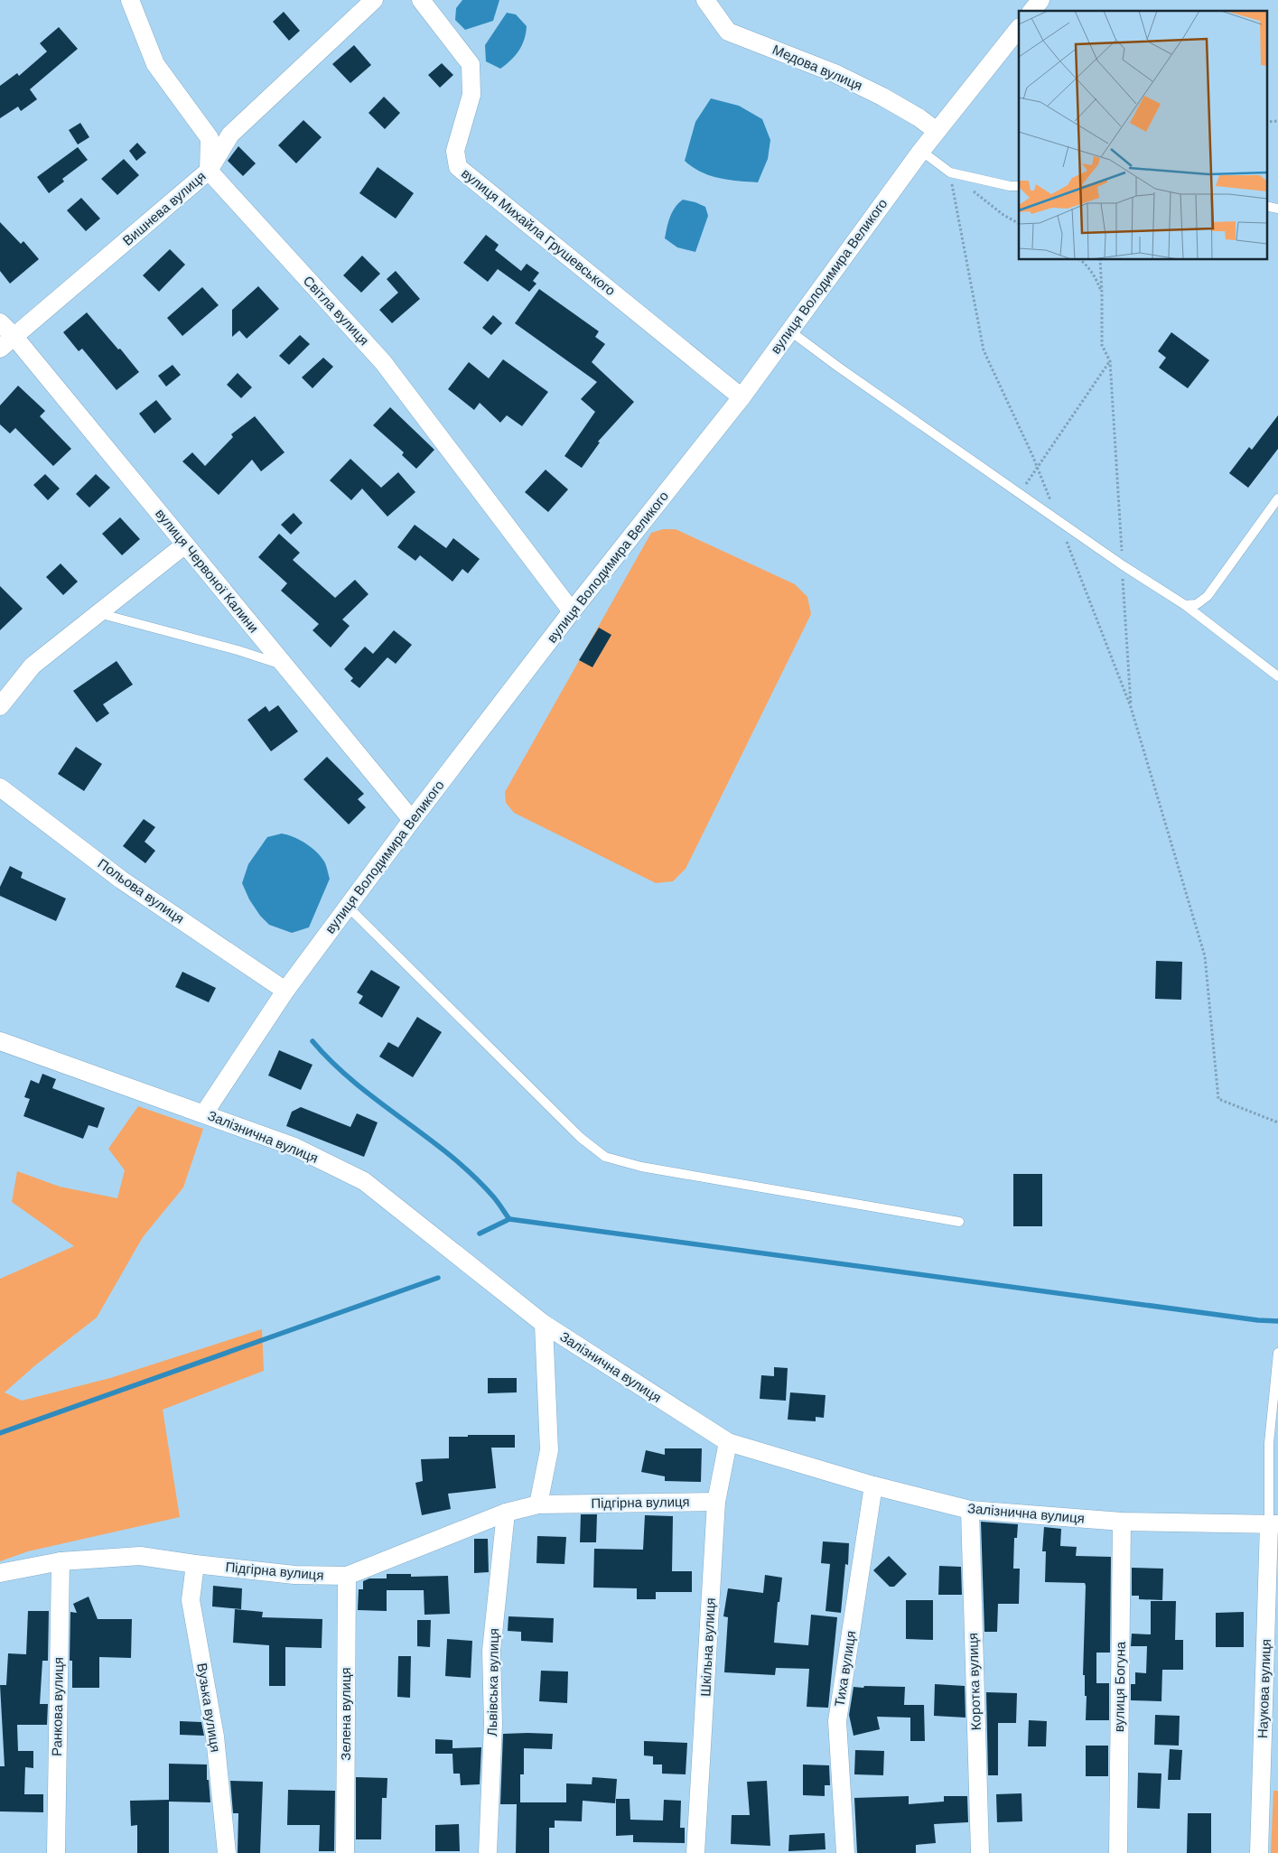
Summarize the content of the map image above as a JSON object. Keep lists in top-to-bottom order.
{
  "streets": {
    "street": [
      "Медова вулиця",
      "Вишнева вулиця",
      "вулиця Михайла Грушевського",
      "вулиця Володимира Великого",
      "Світла вулиця",
      "вулиця Червоної Калини",
      "Польова вулиця",
      "Залізнична вулиця",
      "Підгірна вулиця",
      "Шкільна вулиця",
      "Тиха вулиця",
      "Коротка вулиця",
      "Львівська вулиця",
      "вулиця Богуна",
      "Наукова вулиця",
      "Ранкова вулиця",
      "Вузька вулиця",
      "Зелена вулиця"
    ]
  },
  "crossings": [
    ["Медова вулиця", "вулиця Володимира Великого"],
    ["Вишнева вулиця", "Світла вулиця"],
    ["Вишнева вулиця", "вулиця Червоної Калини"],
    ["вулиця Михайла Грушевського", "вулиця Володимира Великого"],
    ["вулиця Володимира Великого", "Світла вулиця"],
    ["вулиця Володимира Великого", "вулиця Червоної Калини"],
    ["вулиця Володимира Великого", "Польова вулиця"],
    ["вулиця Володимира Великого", "Залізнична вулиця"],
    ["Залізнична вулиця", "Шкільна вулиця"],
    ["Залізнична вулиця", "Тиха вулиця"],
    ["Залізнична вулиця", "Коротка вулиця"],
    ["Залізнична вулиця", "вулиця Богуна"],
    ["Залізнична вулиця", "Наукова вулиця"],
    ["Підгірна вулиця", "Шкільна вулиця"],
    ["Підгірна вулиця", "Львівська вулиця"],
    ["Підгірна вулиця", "Ранкова вулиця"],
    ["Підгірна вулиця", "Вузька вулиця"],
    ["Підгірна вулиця", "Зелена вулиця"]
  ]
}
